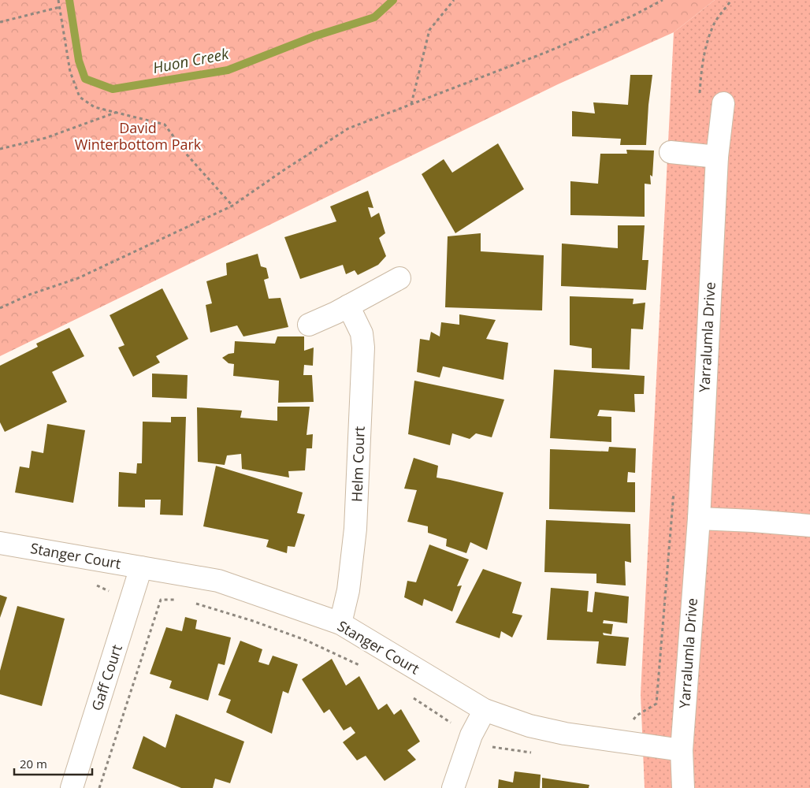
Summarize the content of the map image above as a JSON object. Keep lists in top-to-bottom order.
{
  "streets": {
    "street": [
      "Yarralumla Drive",
      "Helm Court",
      "Stanger Court",
      "Gaff Court"
    ]
  },
  "crossings": [
    ["Yarralumla Drive", "Stanger Court"],
    ["Helm Court", "Stanger Court"],
    ["Stanger Court", "Gaff Court"]
  ],
  "water": ["Huon Creek"],
  "parks": ["David Winterbottom Park"],
  "scale_bar": "20 m"
}
